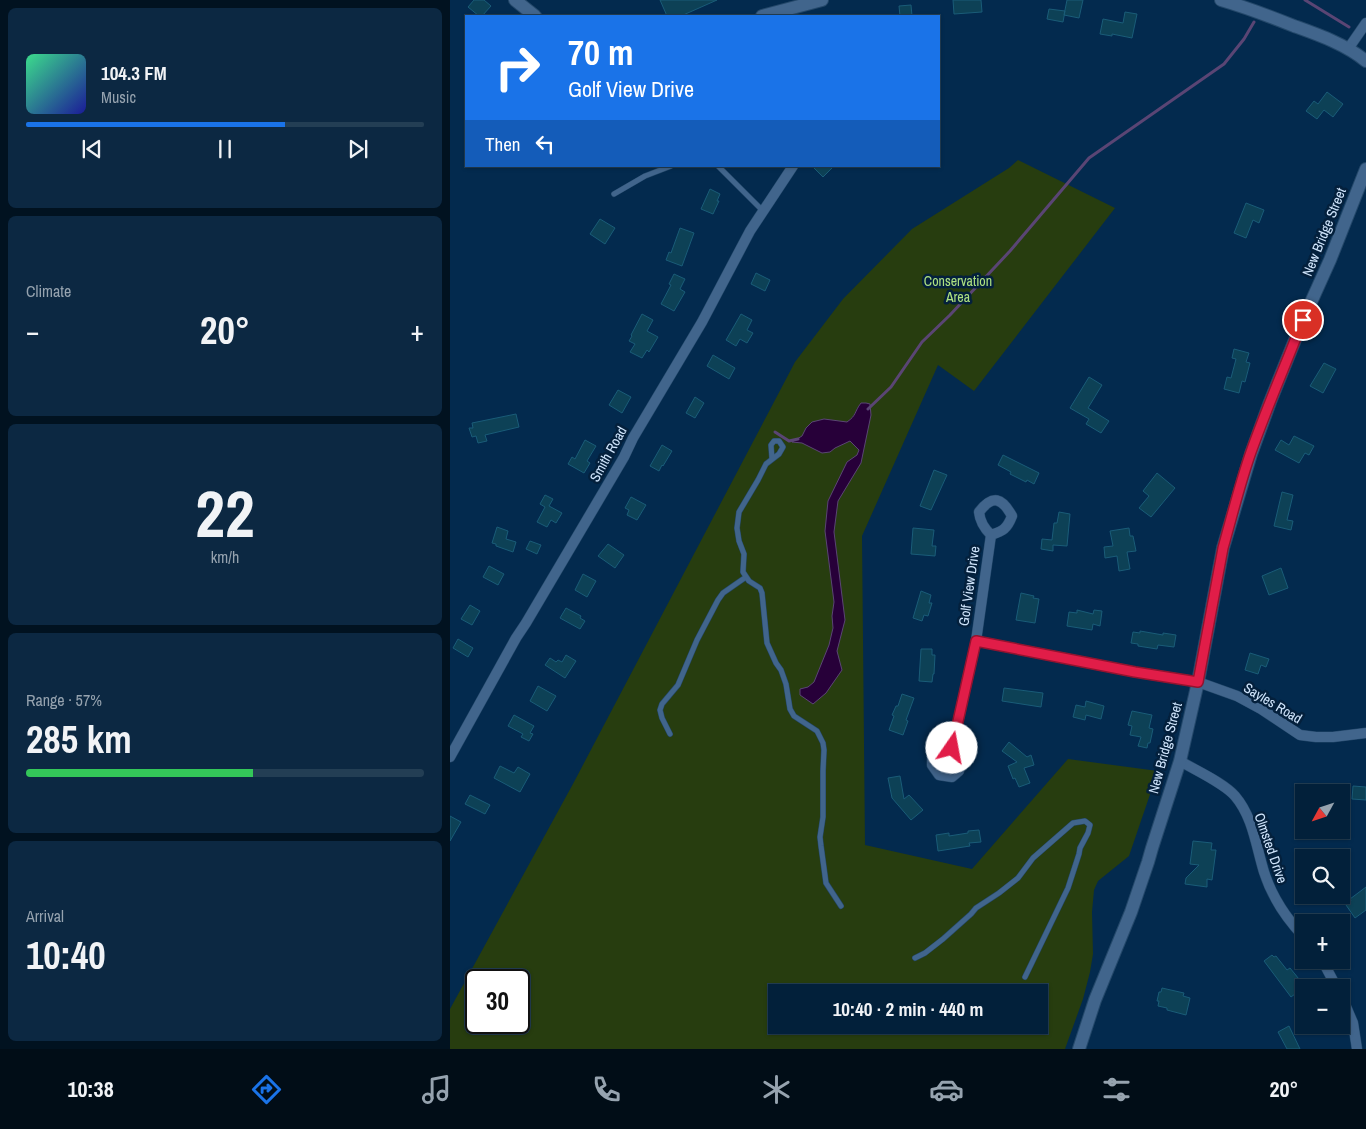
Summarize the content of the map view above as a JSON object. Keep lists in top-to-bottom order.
{
  "streets": {
    "street": [
      "New Bridge Street",
      "Smith Road",
      "Golf View Drive",
      "Sayles Road",
      "Olmsted Drive"
    ]
  },
  "crossings": [
    ["New Bridge Street", "Golf View Drive"],
    ["New Bridge Street", "Sayles Road"],
    ["New Bridge Street", "Olmsted Drive"],
    ["Golf View Drive", "Sayles Road"]
  ],
  "parks": ["Conservation Area"],
  "north": "bottom left",
  "page": {
    "turn": ["70 m", "Golf View Drive"],
    "song": ["104.3 FM", "Music"],
    "then": "Then",
    "tile": [
      "Climate",
      ["22", "km/h"],
      ["Range · 57%", "285 km"],
      ["Arrival", "10:40"]
    ],
    "heat": ["−", "20°", "+"],
    "map_buttons": ["+", "−"],
    "limit": "30",
    "trip": "10:40 · 2 min · 440 m",
    "tabs": ["10:38", "20°"]
  }
}
